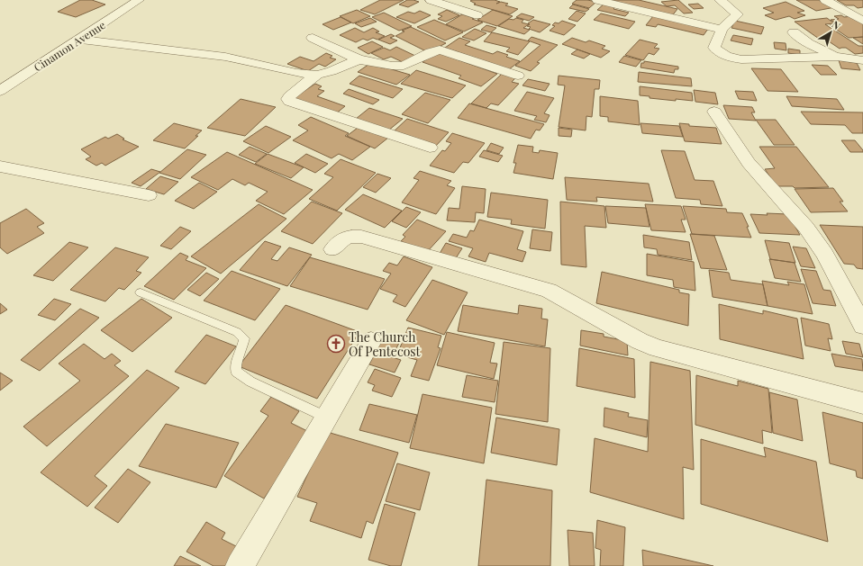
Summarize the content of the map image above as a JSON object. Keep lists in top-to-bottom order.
{
  "streets": {
    "street": ["Cinamon Avenue"]
  },
  "places": {
    "church": ["The Church Of Pentecost"]
  },
  "north": "top right"
}
